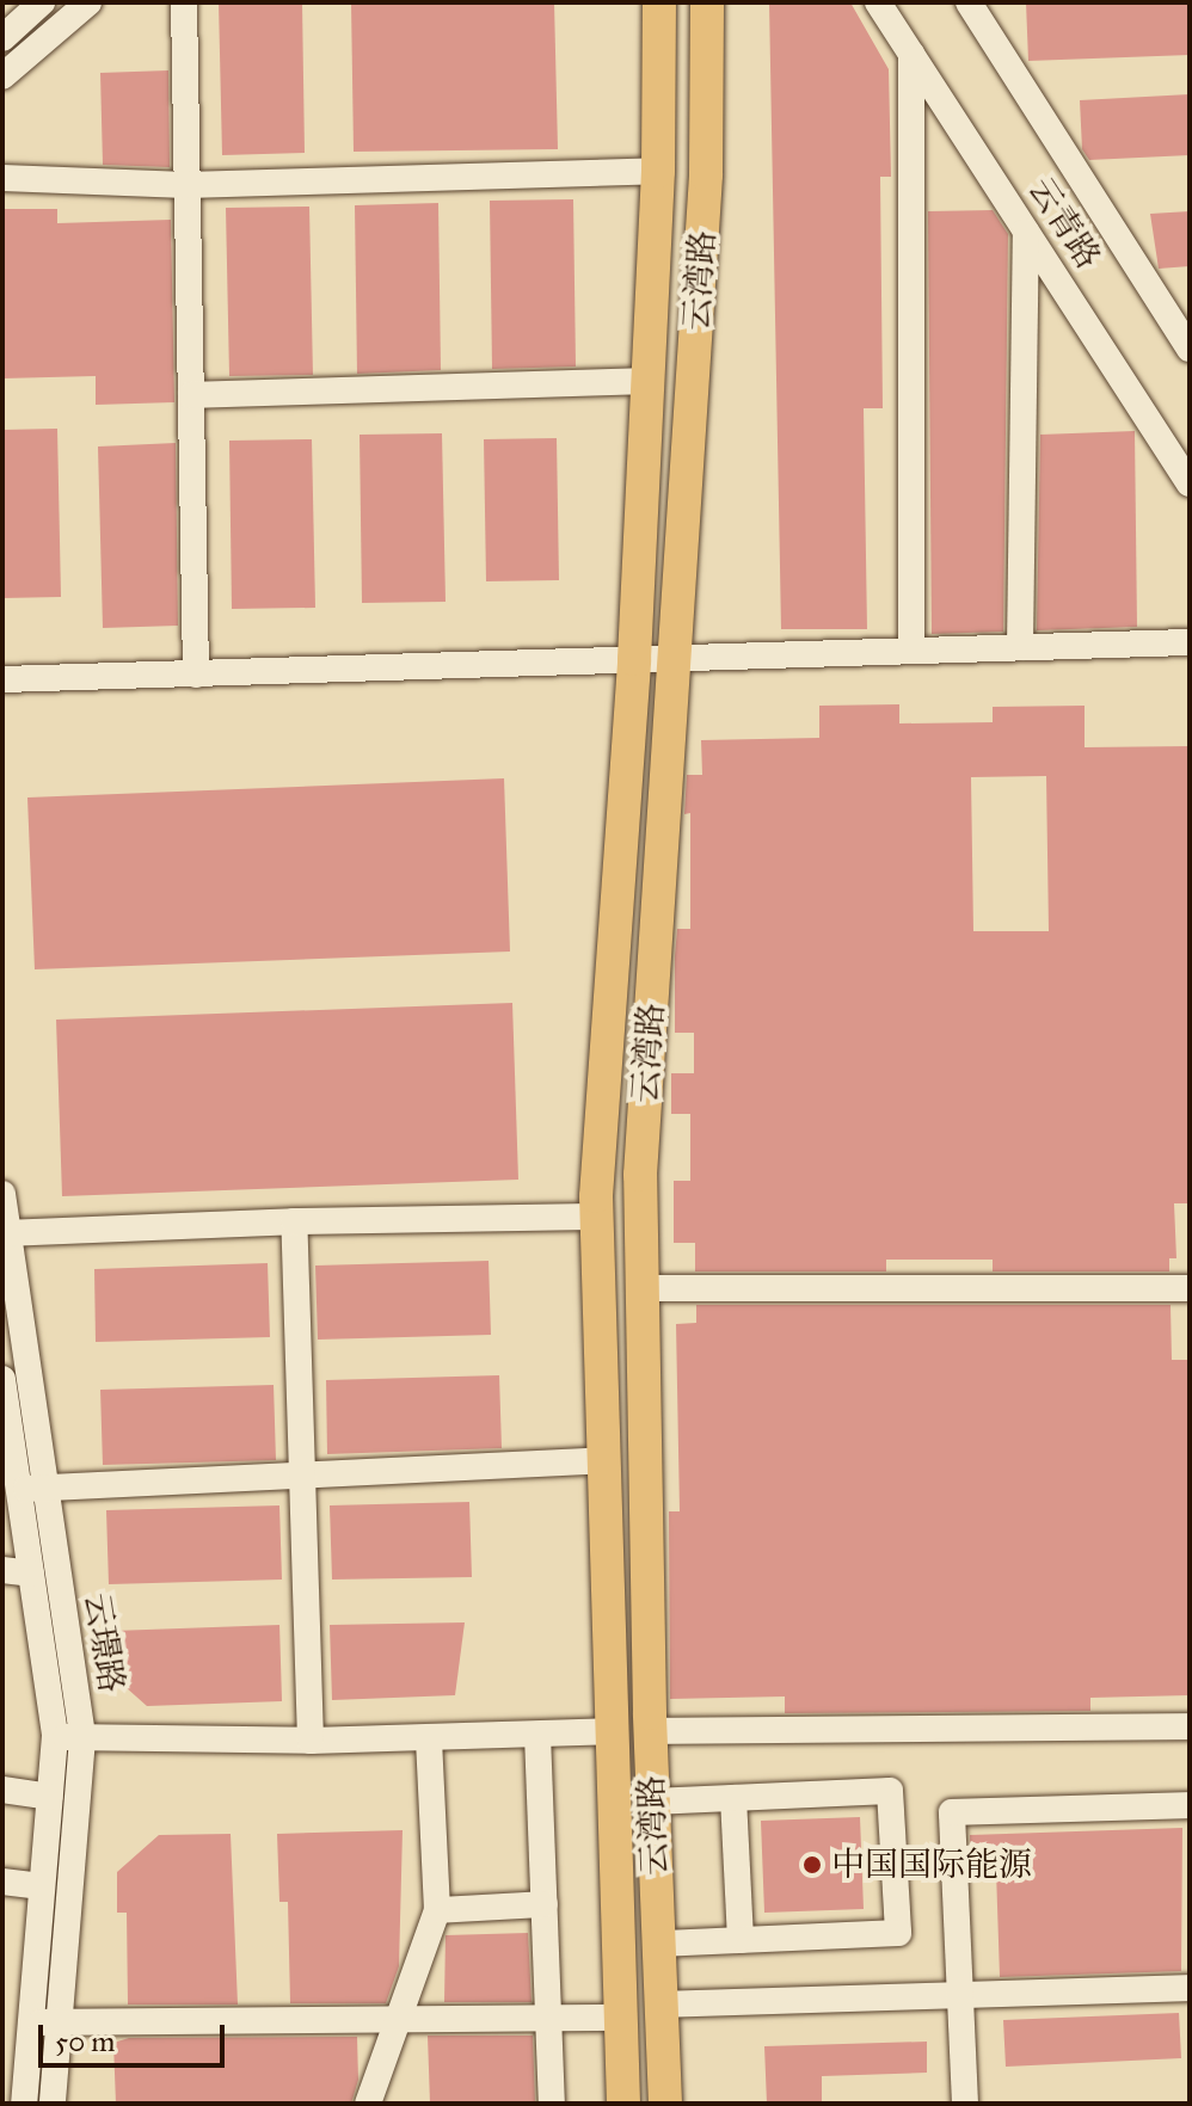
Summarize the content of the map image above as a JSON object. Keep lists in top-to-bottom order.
{
  "streets": {
    "main road": ["云湾路"],
    "street": ["云青路", "云璟路"]
  },
  "places": ["中国国际能源"],
  "scale_bar": "50 m"
}
